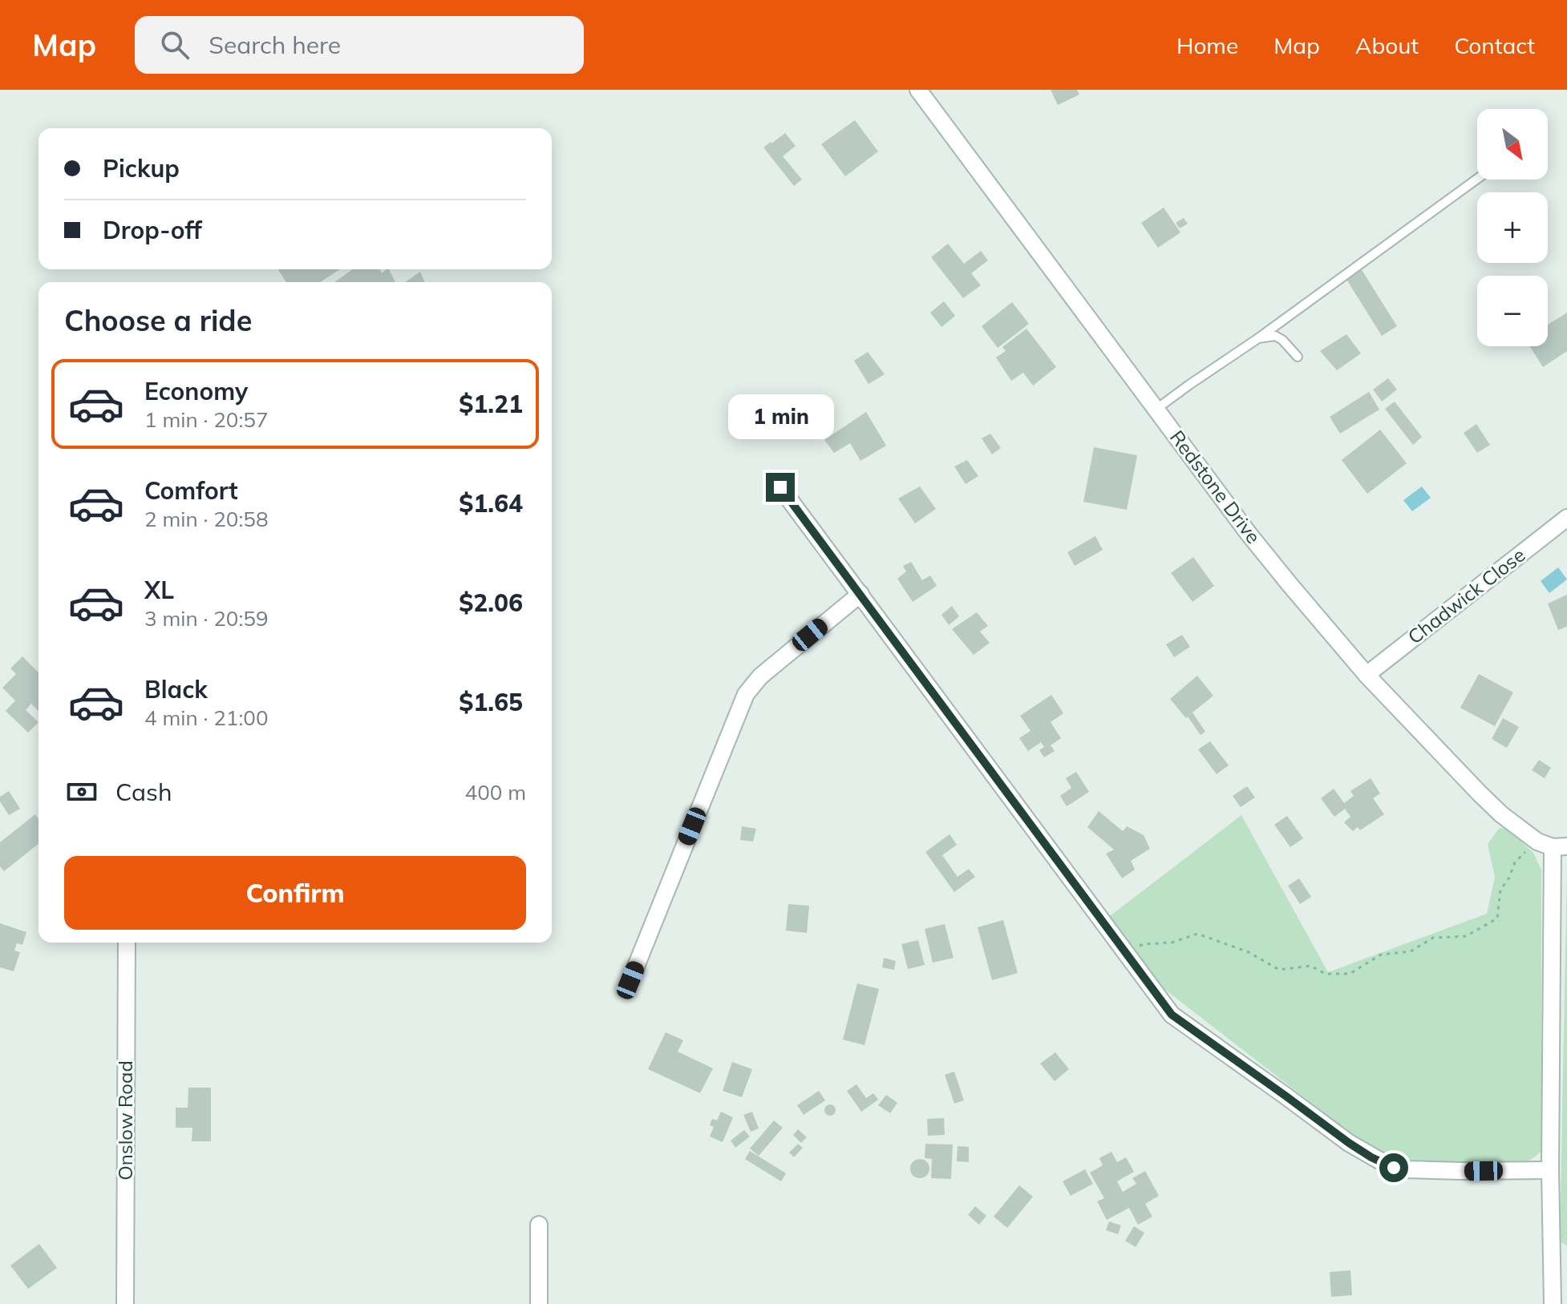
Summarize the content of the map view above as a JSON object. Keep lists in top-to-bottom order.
{
  "streets": {
    "street": ["Redstone Drive", "Chadwick Close", "Onslow Road"]
  },
  "crossings": [
    ["Redstone Drive", "Chadwick Close"]
  ],
  "north": "bottom right",
  "page": {
    "header": "Map",
    "search": "Search here",
    "nav": [
      "Home",
      "Map",
      "About",
      "Contact"
    ],
    "map_buttons": ["+", "−"],
    "banner": ["Pickup", "Drop-off"],
    "heading": "Choose a ride",
    "list": [
      {
        "name": "Economy",
        "note": "1 min · 20:57",
        "value": "$1.21"
      },
      {
        "name": "Comfort",
        "note": "2 min · 20:58",
        "value": "$1.64"
      },
      {
        "name": "XL",
        "note": "3 min · 20:59",
        "value": "$2.06"
      },
      {
        "name": "Black",
        "note": "4 min · 21:00",
        "value": "$1.65"
      }
    ],
    "bubble": "1 min",
    "pay": ["Cash", "400 m"],
    "buttons": "Confirm"
  }
}
